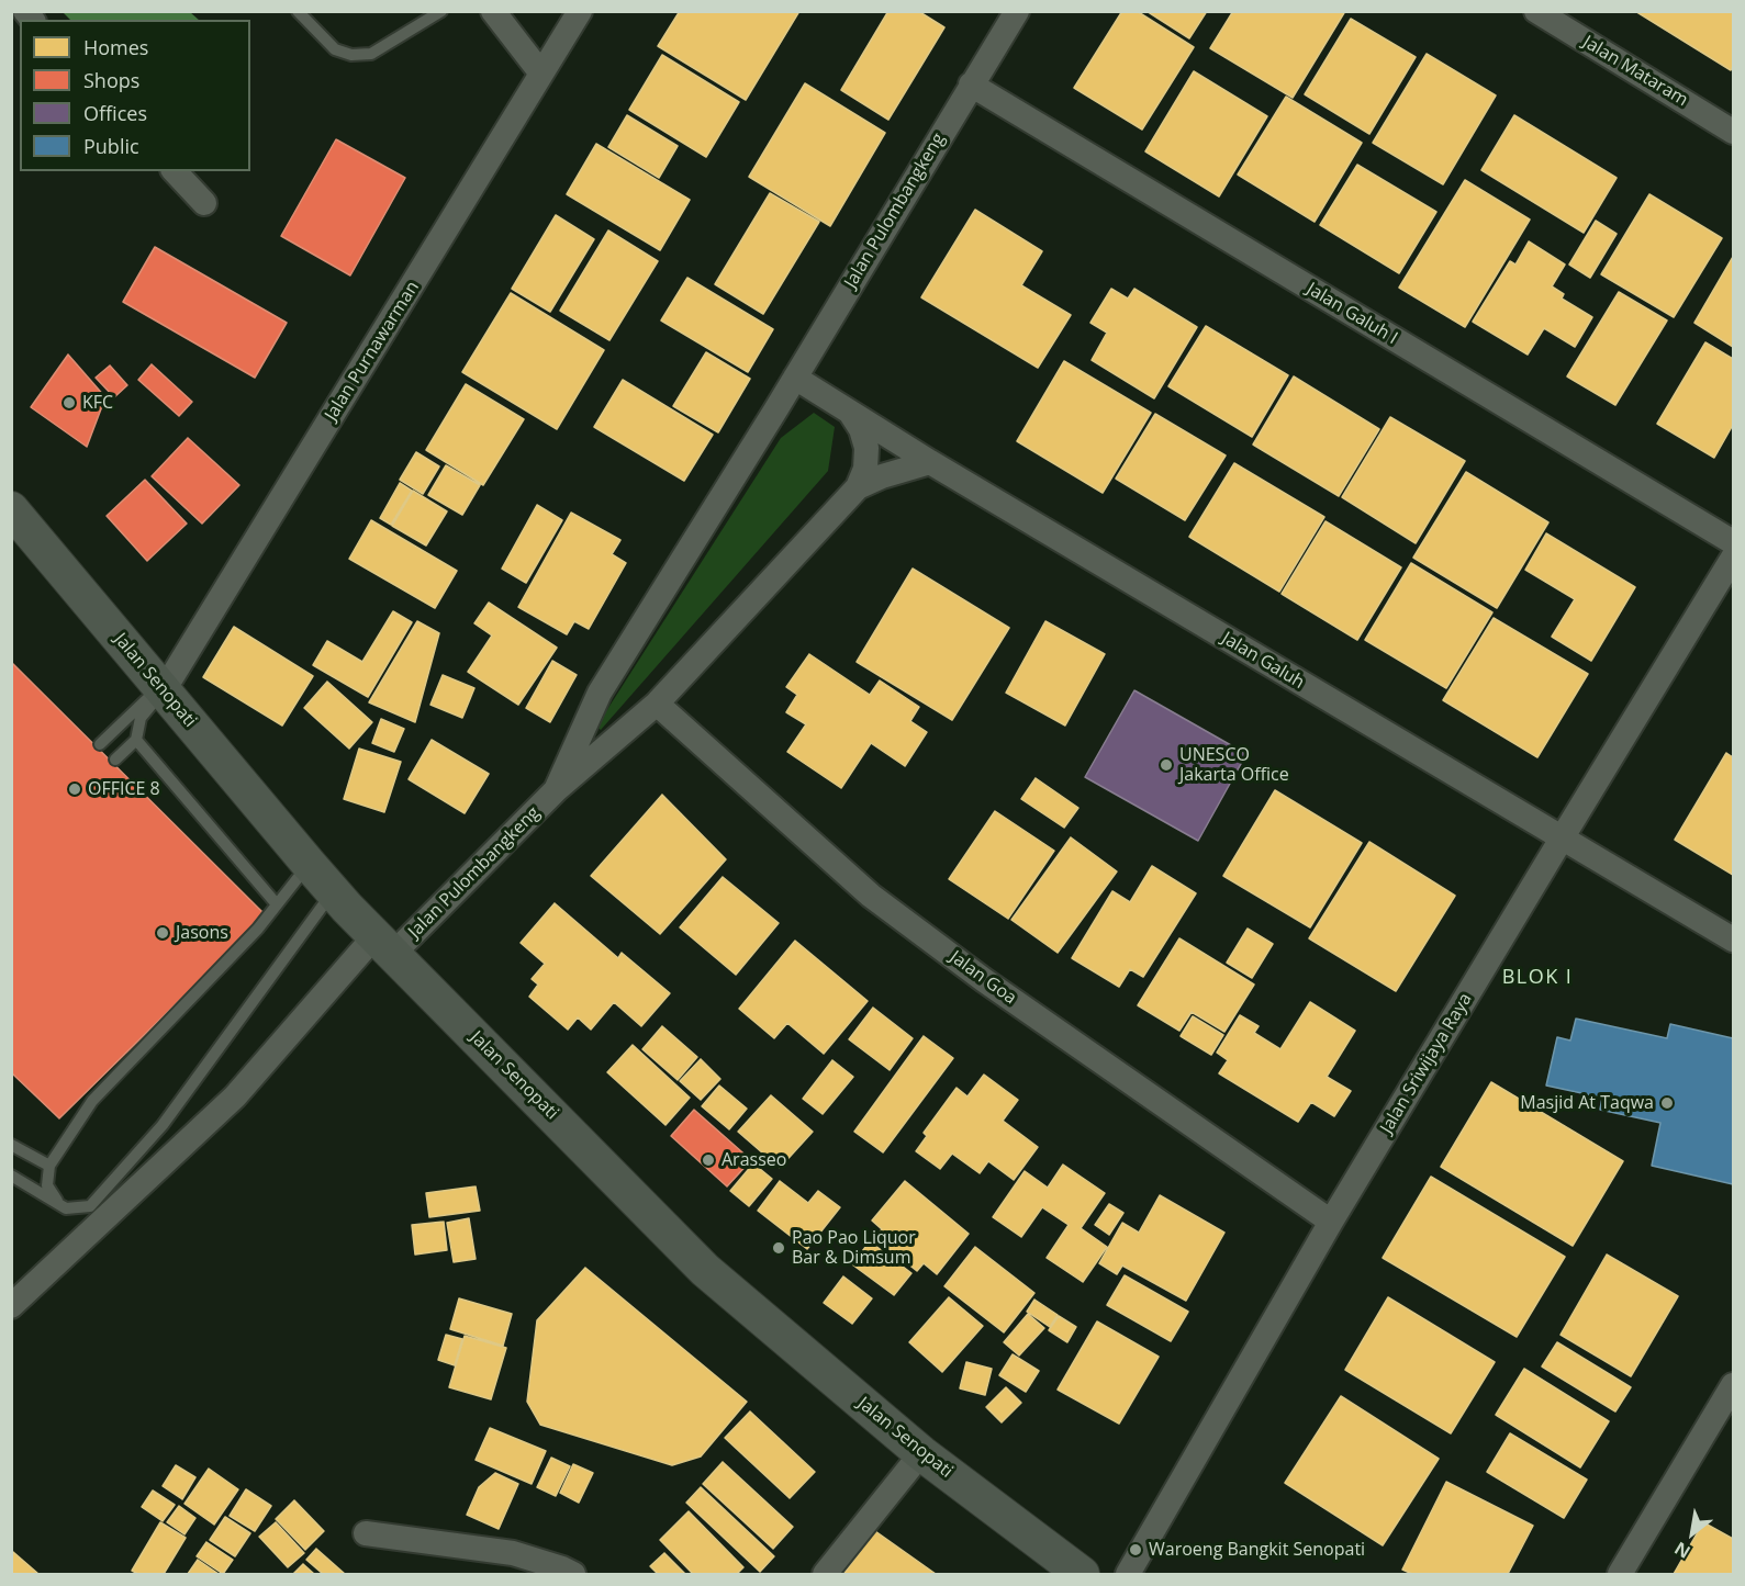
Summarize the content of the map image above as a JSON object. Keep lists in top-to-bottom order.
{
  "streets": {
    "main road": ["Jalan Senopati"],
    "street": [
      "Jalan Mataram",
      "Jalan Pulombangkeng",
      "Jalan Galuh I",
      "Jalan Purnawarman",
      "Jalan Galuh",
      "Jalan Goa",
      "Jalan Sriwijaya Raya"
    ]
  },
  "crossings": [
    ["Jalan Pulombangkeng", "Jalan Galuh I"],
    ["Jalan Pulombangkeng", "Jalan Galuh"],
    ["Jalan Pulombangkeng", "Jalan Senopati"],
    ["Jalan Pulombangkeng", "Jalan Goa"],
    ["Jalan Purnawarman", "Jalan Senopati"],
    ["Jalan Galuh", "Jalan Sriwijaya Raya"],
    ["Jalan Goa", "Jalan Sriwijaya Raya"]
  ],
  "districts": ["BLOK I"],
  "places": [
    "KFC",
    "UNESCO Jakarta Office",
    "OFFICE 8",
    "Jasons",
    "Masjid At Taqwa",
    "Arasseo",
    "Pao Pao Liquor Bar & Dimsum",
    "Waroeng Bangkit Senopati"
  ],
  "legend": [
    "Homes",
    "Shops",
    "Offices",
    "Public"
  ],
  "north": "bottom left"
}
